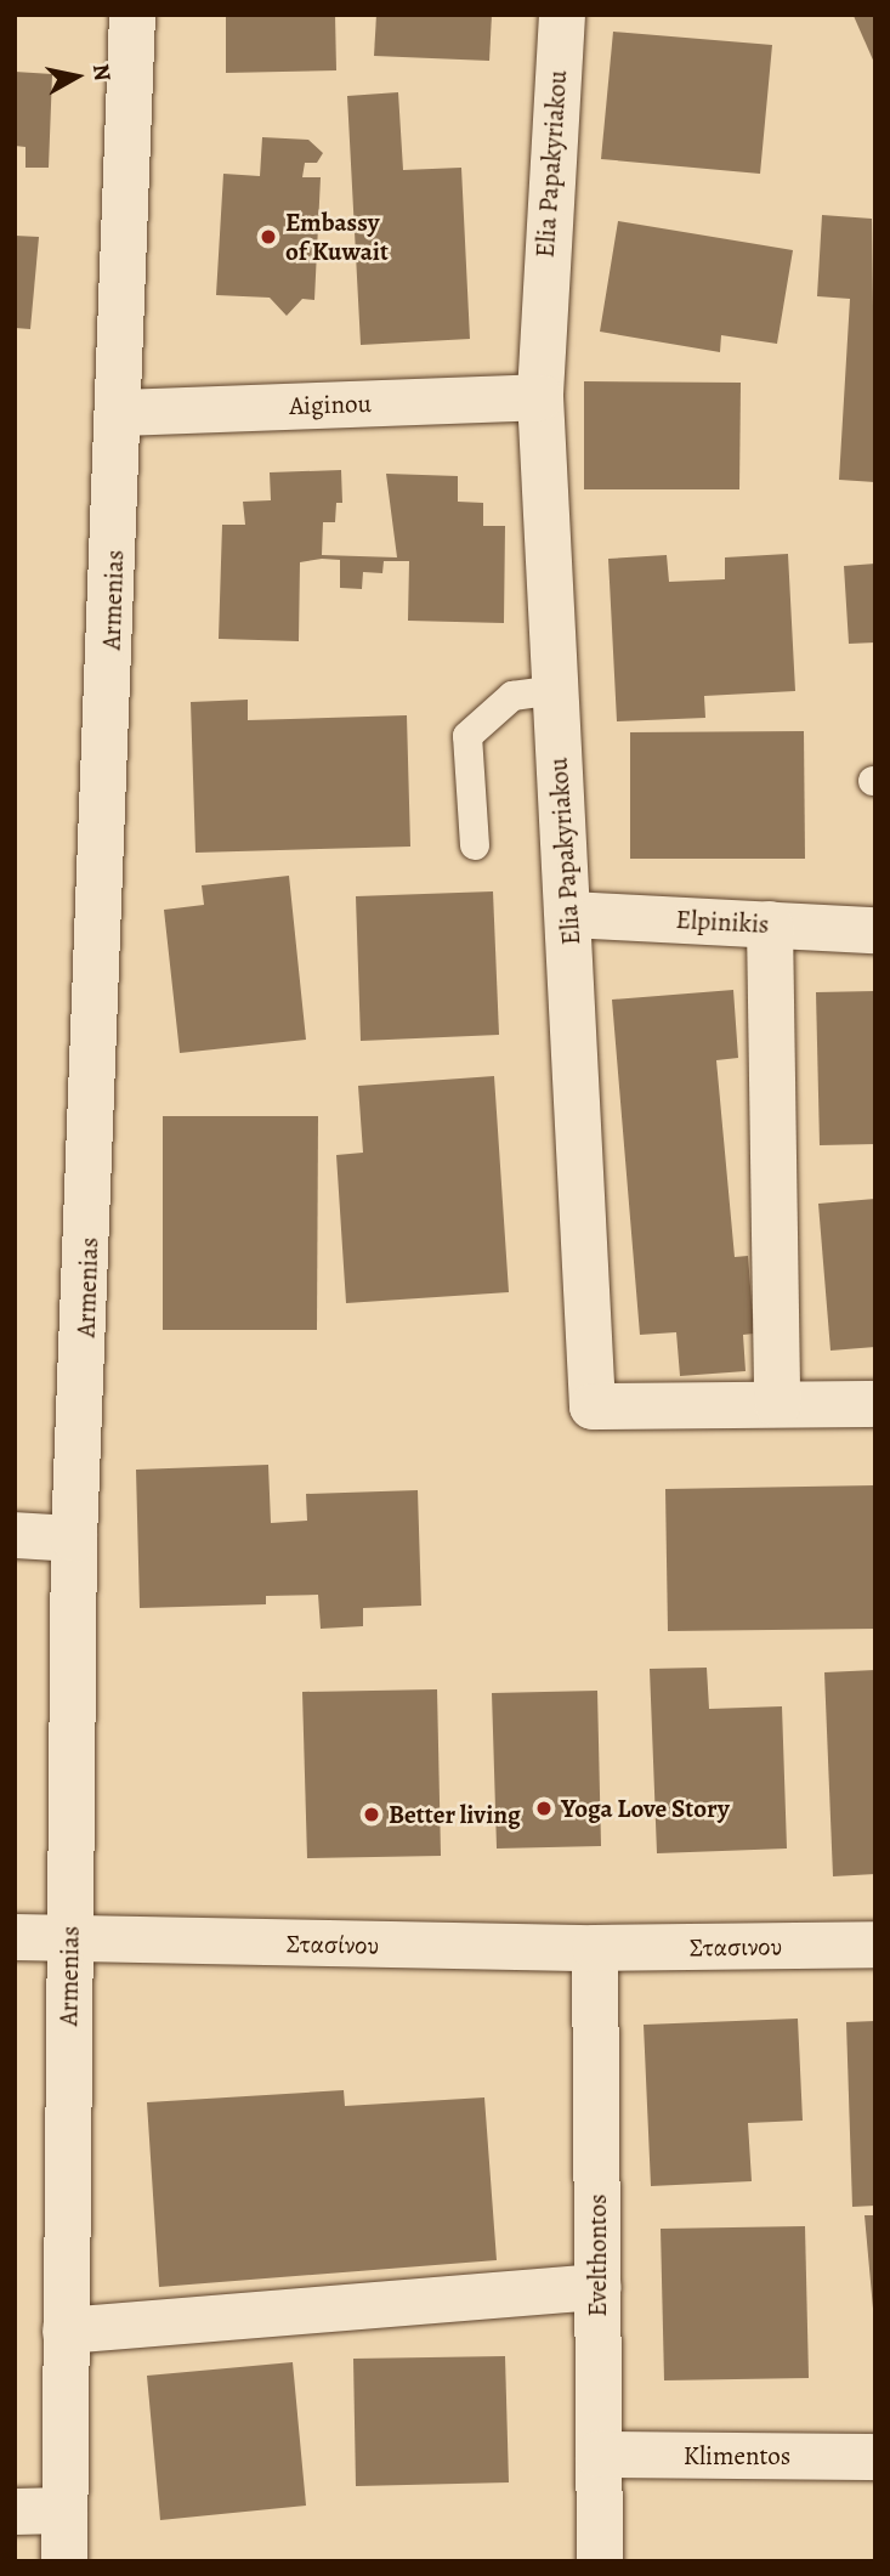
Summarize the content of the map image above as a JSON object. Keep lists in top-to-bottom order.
{
  "streets": {
    "street": [
      "Elia Papakyriakou",
      "Aiginou",
      "Armenias",
      "Elpinikis",
      "Στασίνου",
      "Στασινου",
      "Evelthontos",
      "Klimentos"
    ]
  },
  "crossings": [
    ["Elia Papakyriakou", "Aiginou"],
    ["Elia Papakyriakou", "Elpinikis"],
    ["Aiginou", "Armenias"],
    ["Armenias", "Στασίνου"],
    ["Στασίνου", "Στασινου"],
    ["Στασίνου", "Evelthontos"],
    ["Στασινου", "Evelthontos"],
    ["Evelthontos", "Klimentos"]
  ],
  "places": ["Embassy of Kuwait", "Yoga Love Story", "Better living"],
  "north": "right"
}
